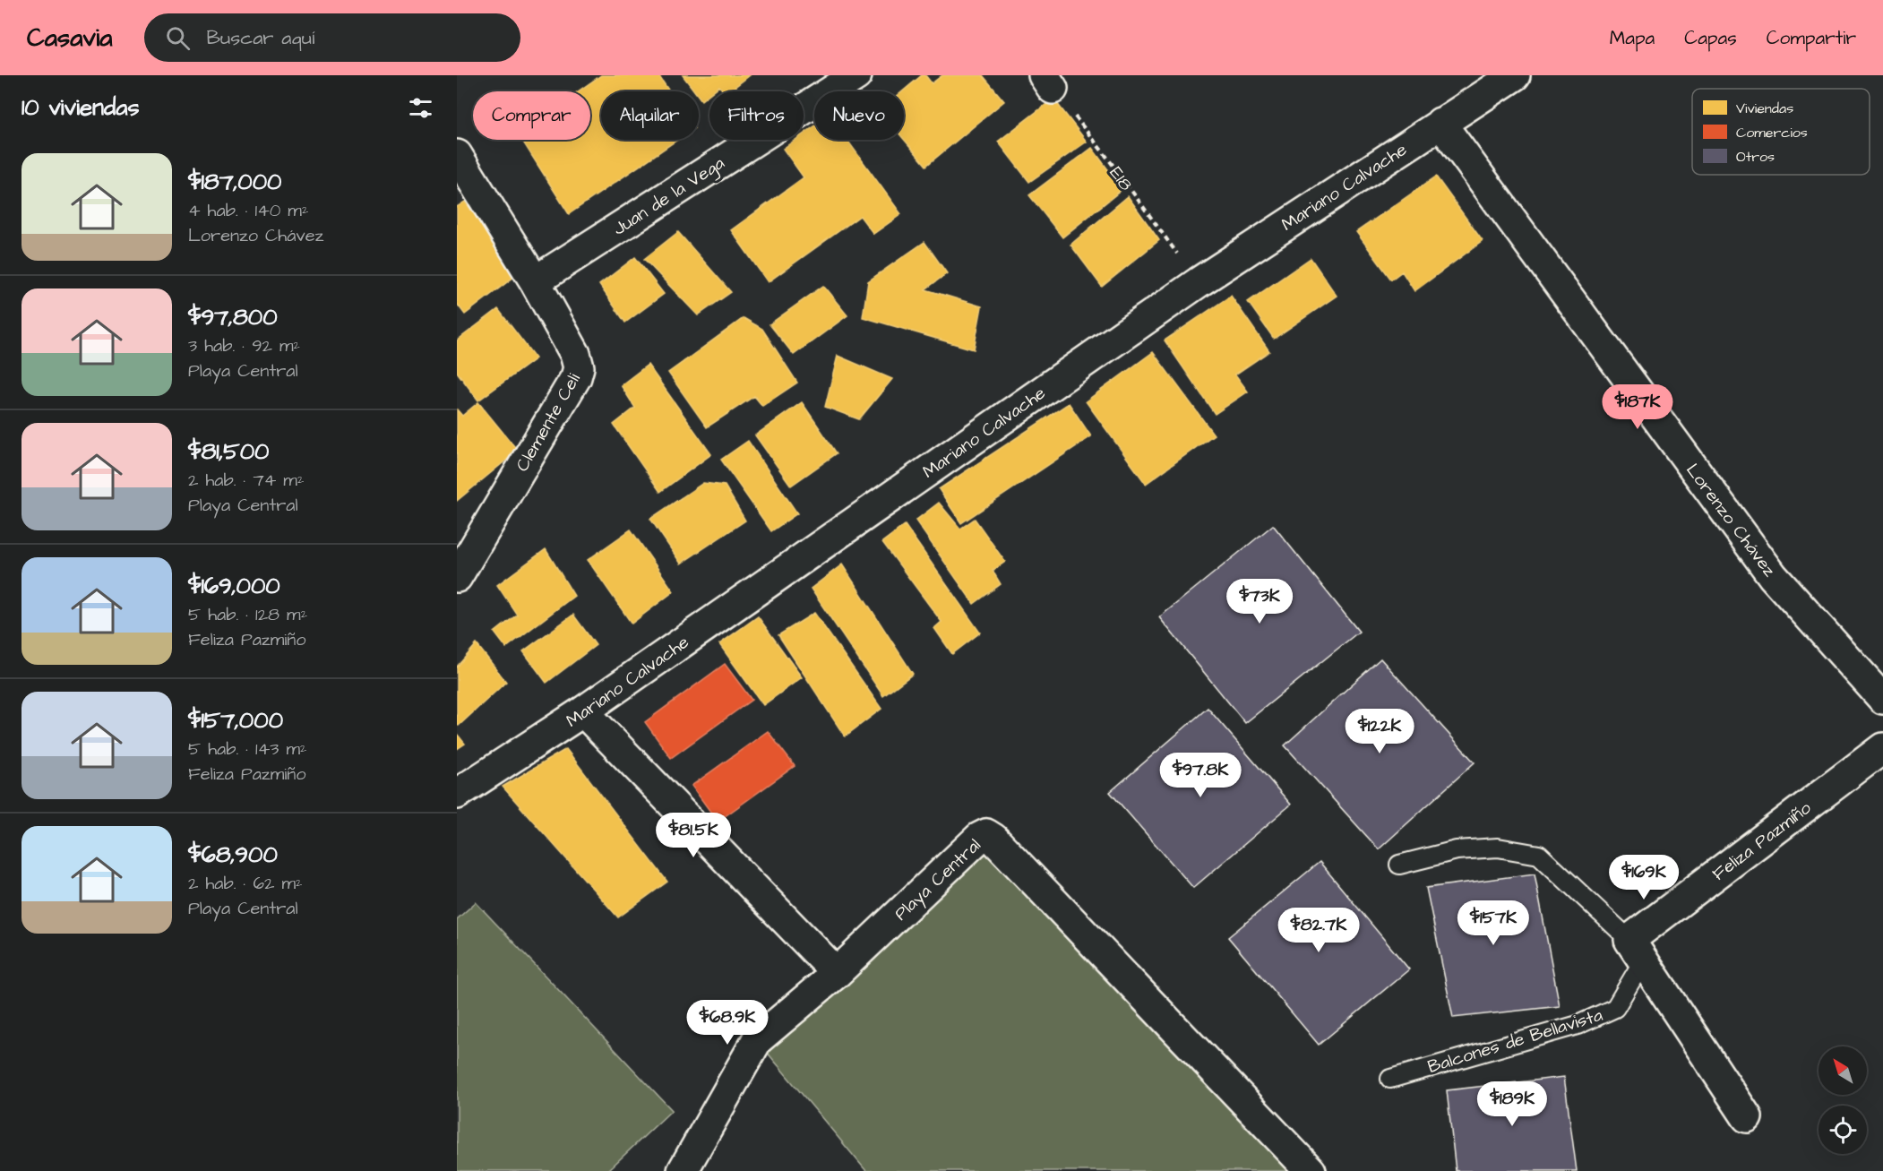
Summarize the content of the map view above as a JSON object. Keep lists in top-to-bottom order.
{
  "streets": {
    "street": [
      "Mariano Calvache",
      "Juan de la Vega",
      "Clemente Celi",
      "Lorenzo Chávez",
      "Feliza Pazmiño",
      "Playa Central"
    ],
    "lane": ["Balcones de Bellavista"],
    "path": ["E18"]
  },
  "crossings": [
    ["E18", "Mariano Calvache"],
    ["Mariano Calvache", "Lorenzo Chávez"],
    ["Juan de la Vega", "Clemente Celi"],
    ["Feliza Pazmiño", "Balcones de Bellavista"]
  ],
  "legend": ["Viviendas", "Comercios", "Otros"],
  "north": "top left",
  "page": {
    "header": "Casavia",
    "search": "Buscar aquí",
    "nav": ["Mapa", "Capas", "Compartir"],
    "heading": "10 viviendas",
    "chip": [
      "Comprar",
      "Alquilar",
      "Filtros",
      "Nuevo"
    ],
    "list": [
      {
        "name": "$187,000",
        "note": "4 hab. · 140 m² · Lorenzo Chávez"
      },
      {
        "name": "$97,800",
        "note": "3 hab. · 92 m² · Playa Central"
      },
      {
        "name": "$81,500",
        "note": "2 hab. · 74 m² · Playa Central"
      },
      {
        "name": "$169,000",
        "note": "5 hab. · 128 m² · Feliza Pazmiño"
      },
      {
        "name": "$157,000",
        "note": "5 hab. · 143 m² · Feliza Pazmiño"
      },
      {
        "name": "$68,900",
        "note": "2 hab. · 62 m² · Playa Central"
      }
    ],
    "price": [
      "$187K",
      "$73K",
      "$122K",
      "$97.8K",
      "$81.5K",
      "$169K",
      "$157K",
      "$82.7K",
      "$68.9K",
      "$189K"
    ]
  }
}
